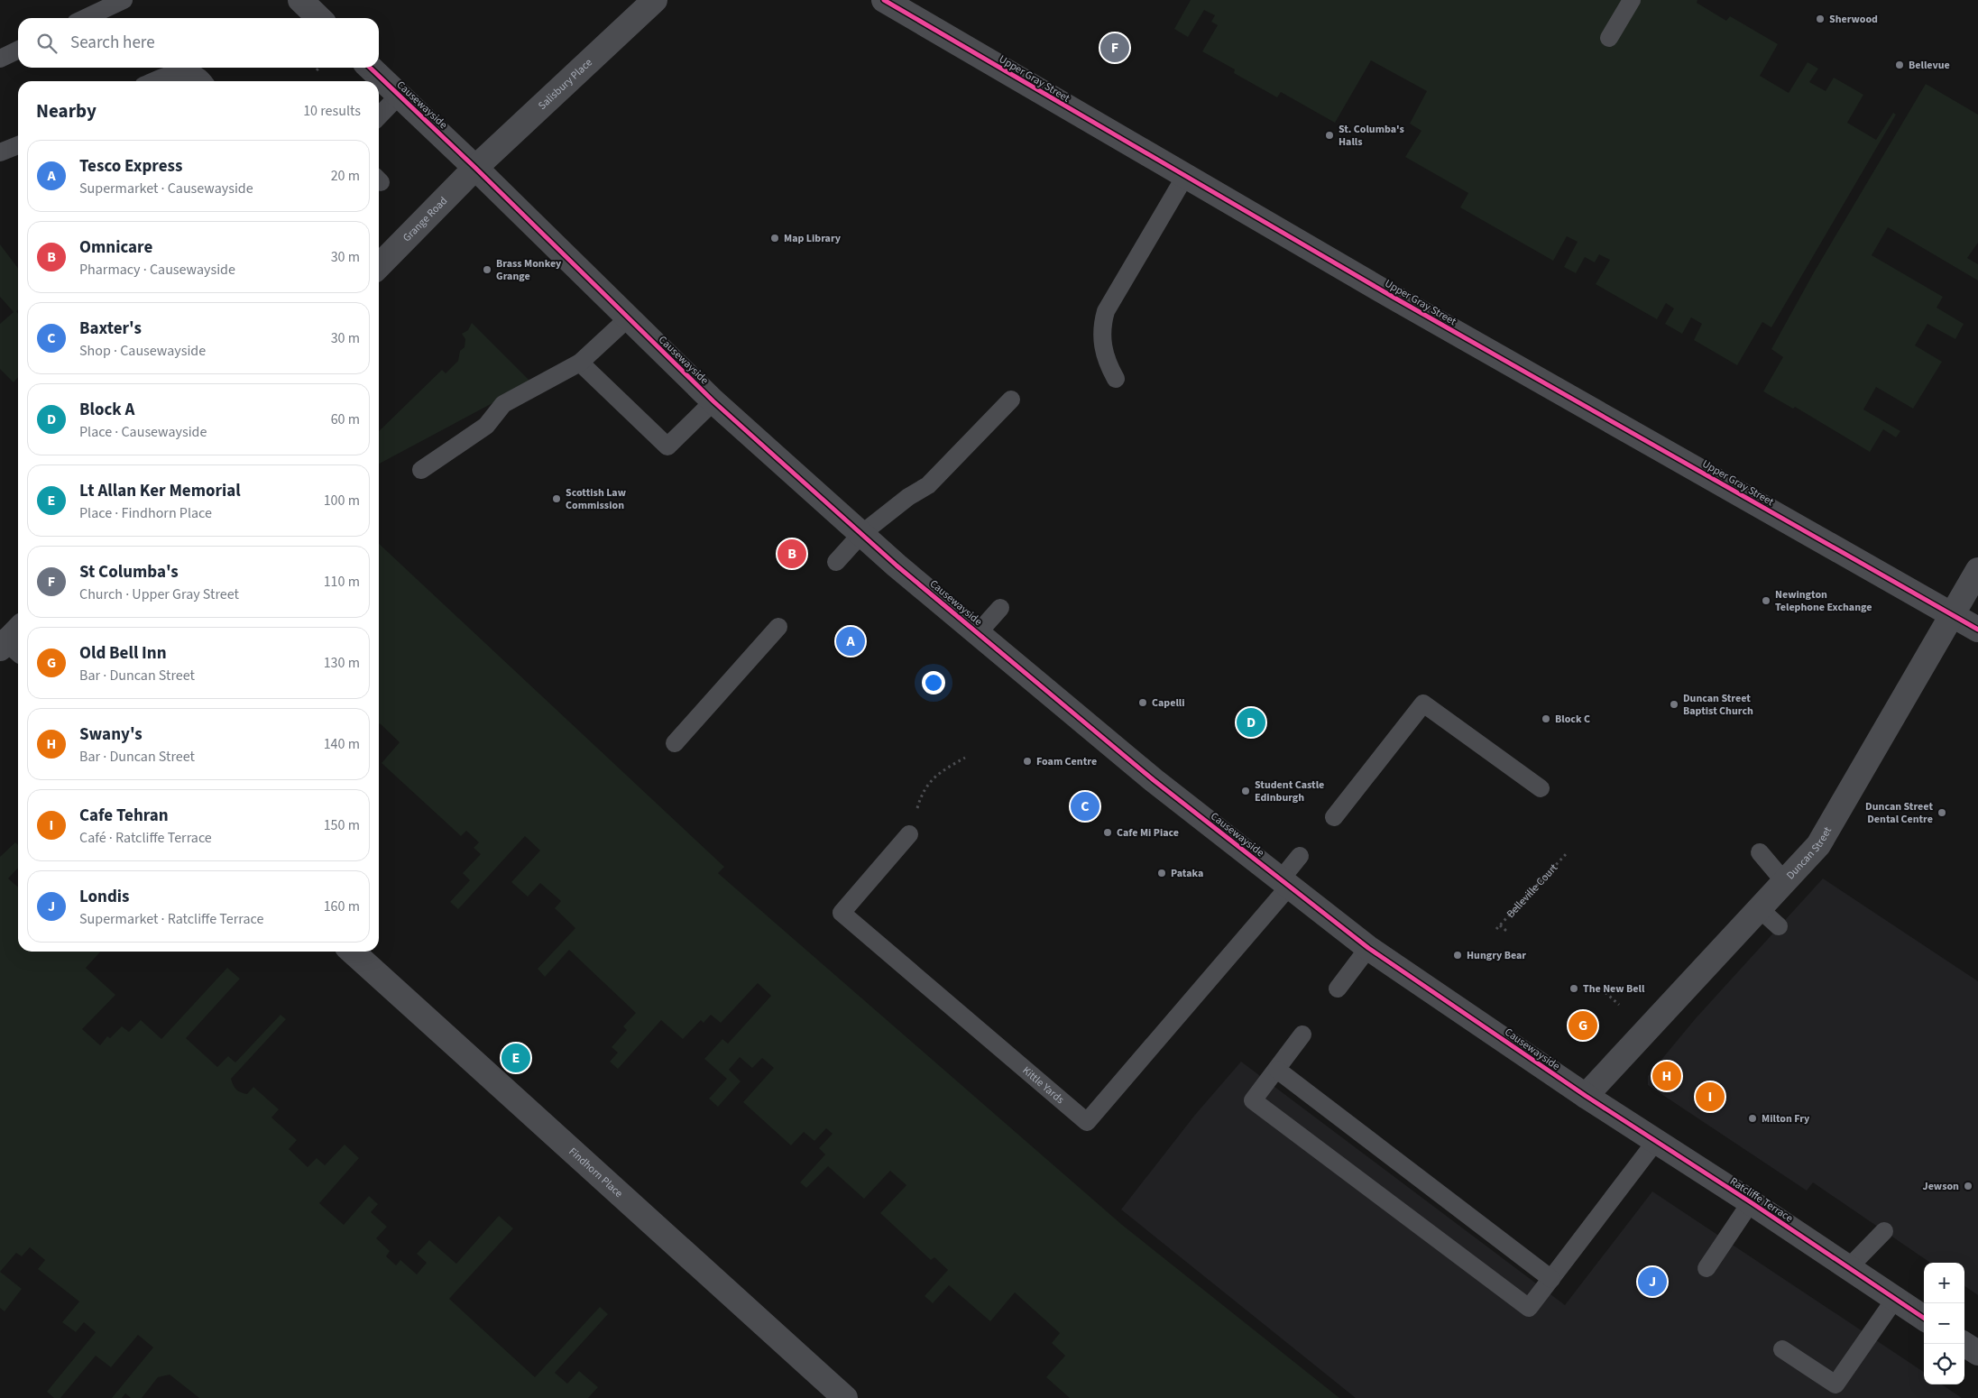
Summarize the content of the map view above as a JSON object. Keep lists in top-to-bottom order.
{
  "streets": {
    "street": [
      "Upper Gray Street",
      "Salisbury Place",
      "Causewayside",
      "Grange Road",
      "Duncan Street",
      "Findhorn Place",
      "Ratcliffe Terrace"
    ],
    "lane": ["Kittle Yards"],
    "path": ["Belleville Court"]
  },
  "crossings": [
    ["Upper Gray Street", "Duncan Street"],
    ["Salisbury Place", "Causewayside"],
    ["Salisbury Place", "Grange Road"],
    ["Causewayside", "Grange Road"],
    ["Causewayside", "Duncan Street"],
    ["Causewayside", "Kittle Yards"],
    ["Causewayside", "Ratcliffe Terrace"],
    ["Duncan Street", "Ratcliffe Terrace"]
  ],
  "places": [
    "Sherwood",
    "Bellevue",
    "St. Columba's Halls",
    "Map Library",
    "Brass Monkey Grange",
    "Scottish Law Commission",
    "Newington Telephone Exchange",
    "Capelli",
    "Duncan Street Baptist Church",
    "Block C",
    "Foam Centre",
    "Student Castle Edinburgh",
    "Duncan Street Dental Centre",
    "Cafe Mi Piace",
    "Pataka",
    "Hungry Bear",
    "The New Bell",
    "Milton Fry",
    "Jewson"
  ],
  "page": {
    "search": "Search here",
    "pins": [
      "F",
      "B",
      "A",
      "D",
      "C",
      "G",
      "E",
      "H",
      "I",
      "J"
    ],
    "heading": ["Nearby", "10 results"],
    "list": [
      {
        "mark": "A",
        "name": "Tesco Express",
        "note": "Supermarket · Causewayside",
        "value": "20 m"
      },
      {
        "mark": "B",
        "name": "Omnicare",
        "note": "Pharmacy · Causewayside",
        "value": "30 m"
      },
      {
        "mark": "C",
        "name": "Baxter's",
        "note": "Shop · Causewayside",
        "value": "30 m"
      },
      {
        "mark": "D",
        "name": "Block A",
        "note": "Place · Causewayside",
        "value": "60 m"
      },
      {
        "mark": "E",
        "name": "Lt Allan Ker Memorial",
        "note": "Place · Findhorn Place",
        "value": "100 m"
      },
      {
        "mark": "F",
        "name": "St Columba's",
        "note": "Church · Upper Gray Street",
        "value": "110 m"
      },
      {
        "mark": "G",
        "name": "Old Bell Inn",
        "note": "Bar · Duncan Street",
        "value": "130 m"
      },
      {
        "mark": "H",
        "name": "Swany's",
        "note": "Bar · Duncan Street",
        "value": "140 m"
      },
      {
        "mark": "I",
        "name": "Cafe Tehran",
        "note": "Café · Ratcliffe Terrace",
        "value": "150 m"
      },
      {
        "mark": "J",
        "name": "Londis",
        "note": "Supermarket · Ratcliffe Terrace",
        "value": "160 m"
      }
    ],
    "map_buttons": ["+", "−"]
  }
}
